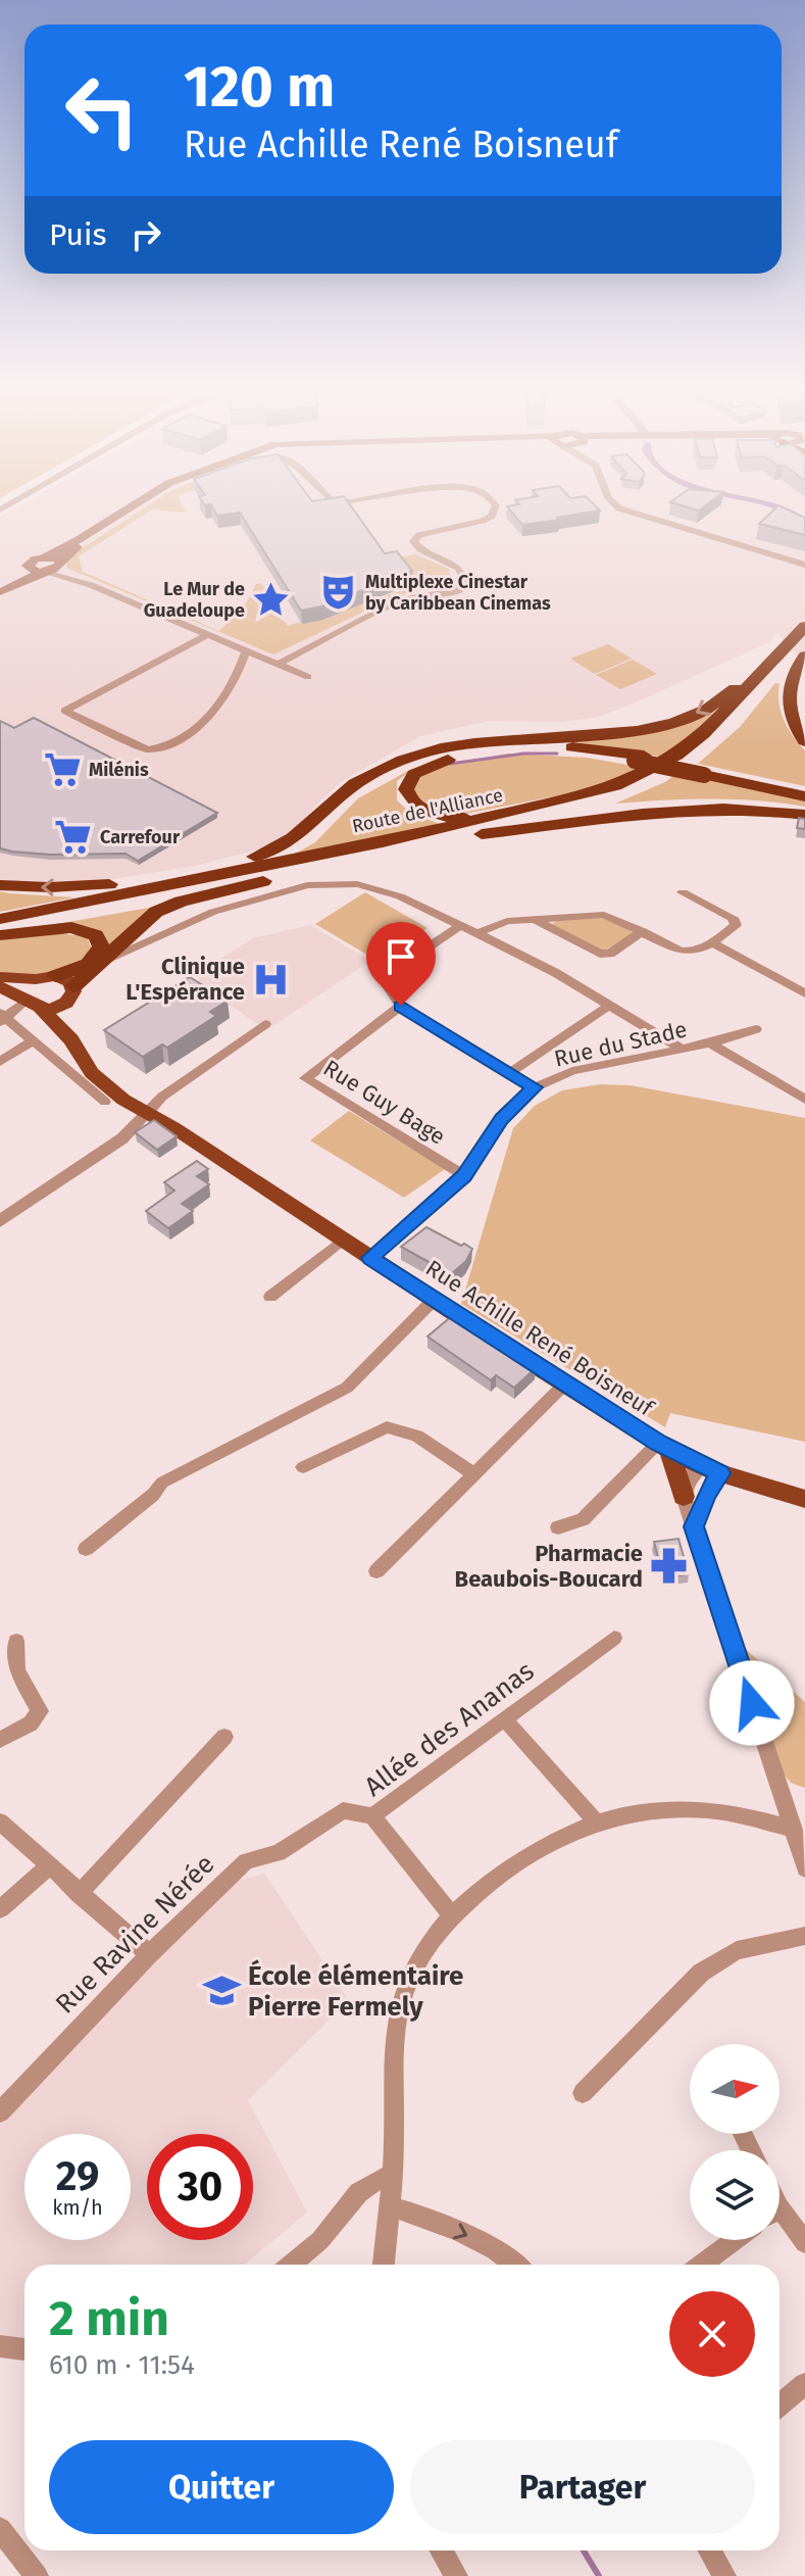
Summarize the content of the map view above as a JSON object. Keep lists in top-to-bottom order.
{
  "streets": {
    "highway": ["Route de l'Alliance"],
    "main road": ["Rue Achille René Boisneuf"],
    "street": [
      "Rue du Stade",
      "Rue Guy Bage",
      "Allée des Ananas",
      "Rue Ravine Nérée"
    ]
  },
  "crossings": [
    ["Rue du Stade", "Rue Guy Bage"],
    ["Rue du Stade", "Rue Achille René Boisneuf"],
    ["Allée des Ananas", "Rue Ravine Nérée"]
  ],
  "places": {
    "theatre": ["Multiplexe Cinestar by Caribbean Cinemas"],
    "place": ["Le Mur de Guadeloupe"],
    "supermarket": ["Milénis", "Carrefour"],
    "hospital": ["Clinique L'Espérance"],
    "pharmacy": ["Pharmacie Beaubois-Boucard"],
    "school or university": ["École élémentaire Pierre Fermely"]
  },
  "north": "right",
  "page": {
    "turn": ["120 m", "Rue Achille René Boisneuf"],
    "then": "Puis",
    "speed": "29 km/h",
    "limit": "30",
    "heading": ["2 min", "610 m · 11:54"],
    "buttons": ["Quitter", "Partager"]
  }
}
